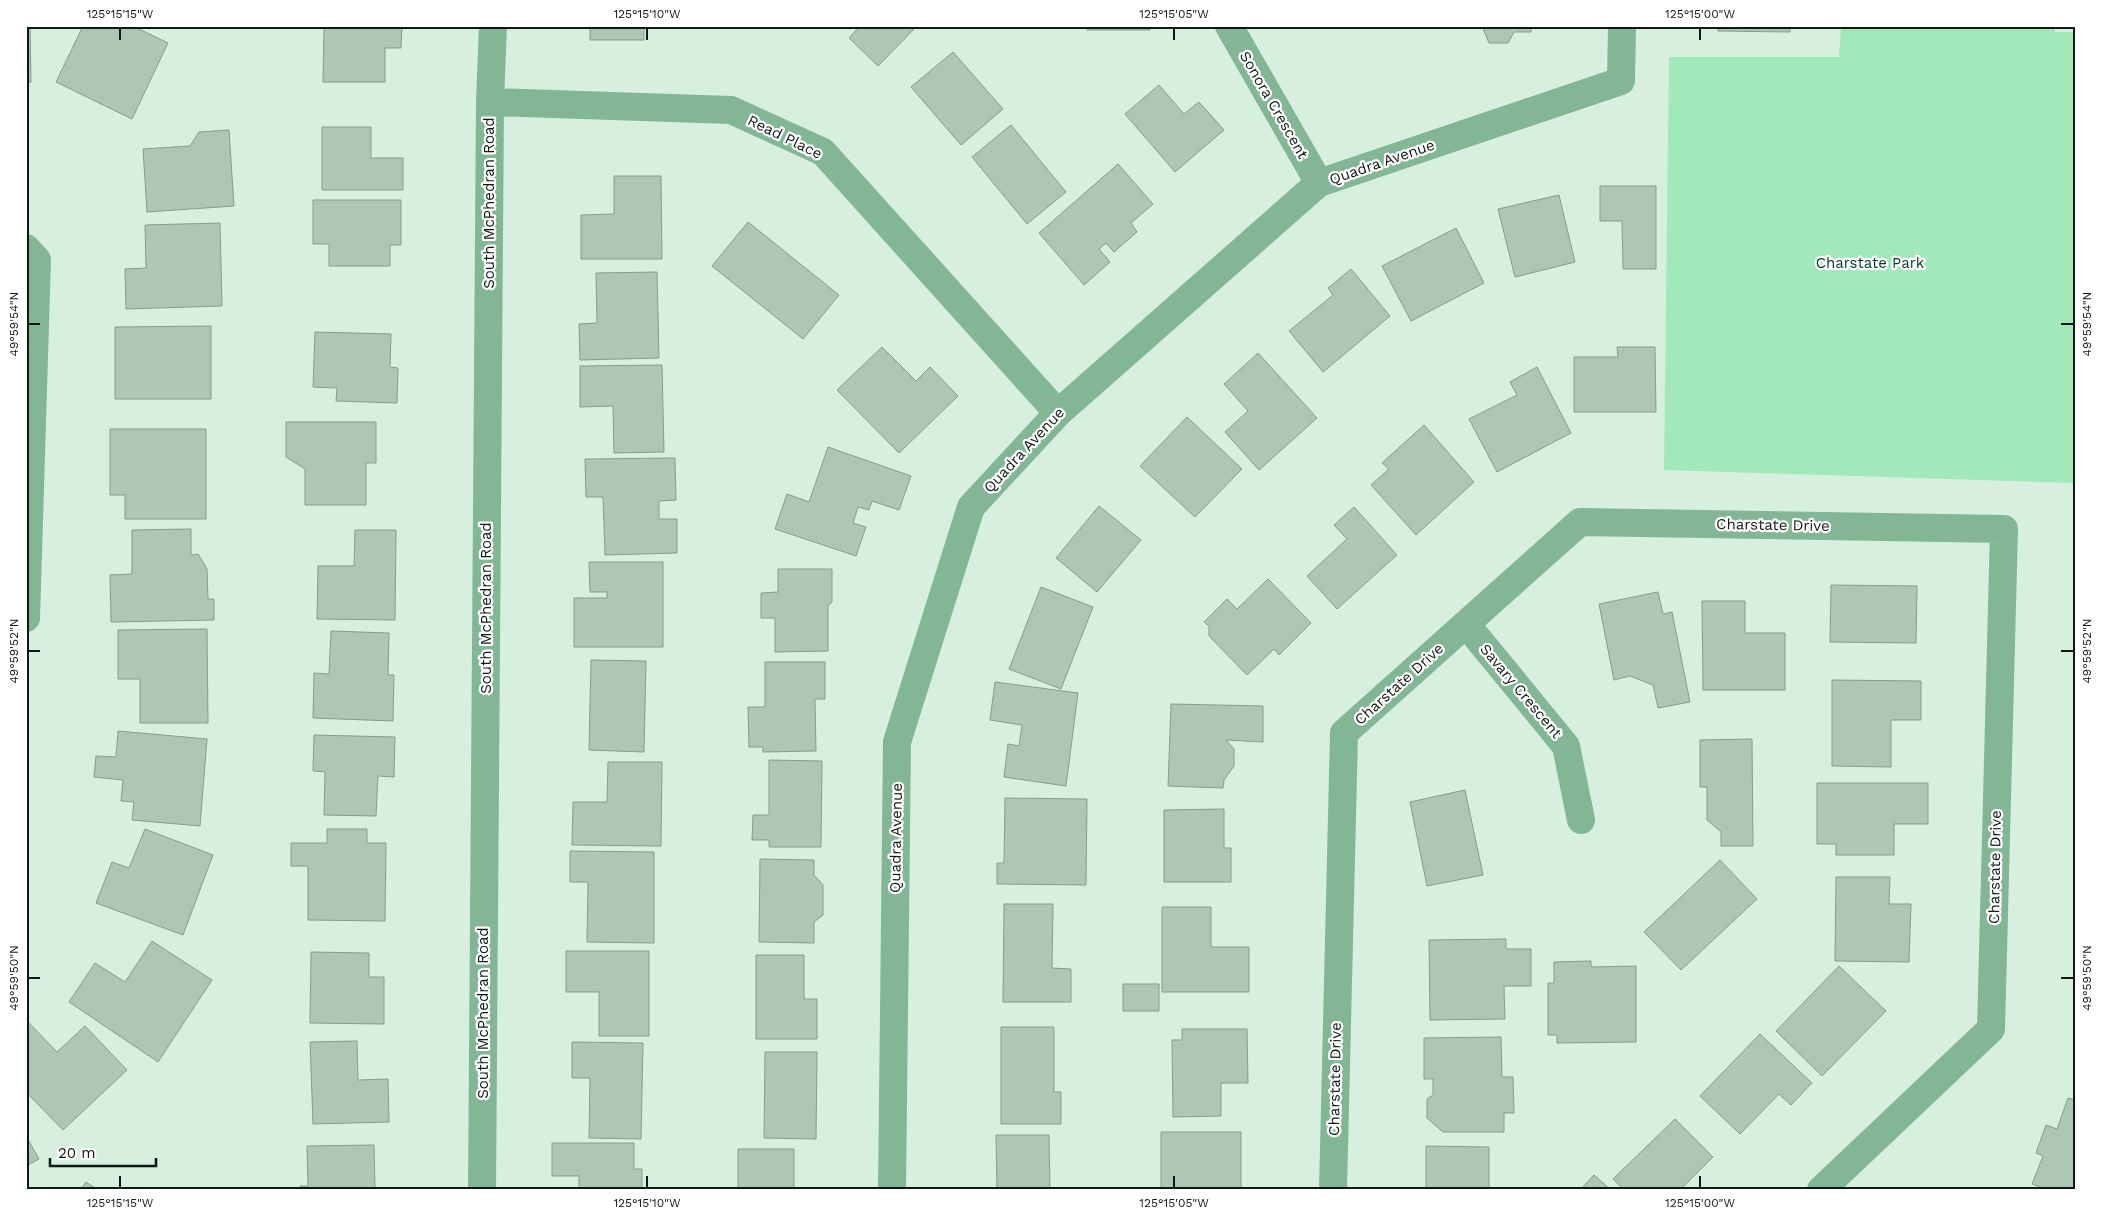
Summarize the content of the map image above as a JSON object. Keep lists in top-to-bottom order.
{
  "streets": {
    "street": [
      "Sonora Crescent",
      "Read Place",
      "Quadra Avenue",
      "South McPhedran Road",
      "Charstate Drive",
      "Savary Crescent"
    ]
  },
  "crossings": [
    ["Sonora Crescent", "Quadra Avenue"],
    ["Read Place", "Quadra Avenue"],
    ["Read Place", "South McPhedran Road"],
    ["Charstate Drive", "Savary Crescent"]
  ],
  "parks": ["Charstate Park"],
  "scale_bar": "20 m",
  "coordinates": [
    "125°15'15\"W",
    "125°15'10\"W",
    "125°15'05\"W",
    "125°15'00\"W",
    "49°59'54\"N",
    "49°59'52\"N",
    "49°59'50\"N"
  ]
}
